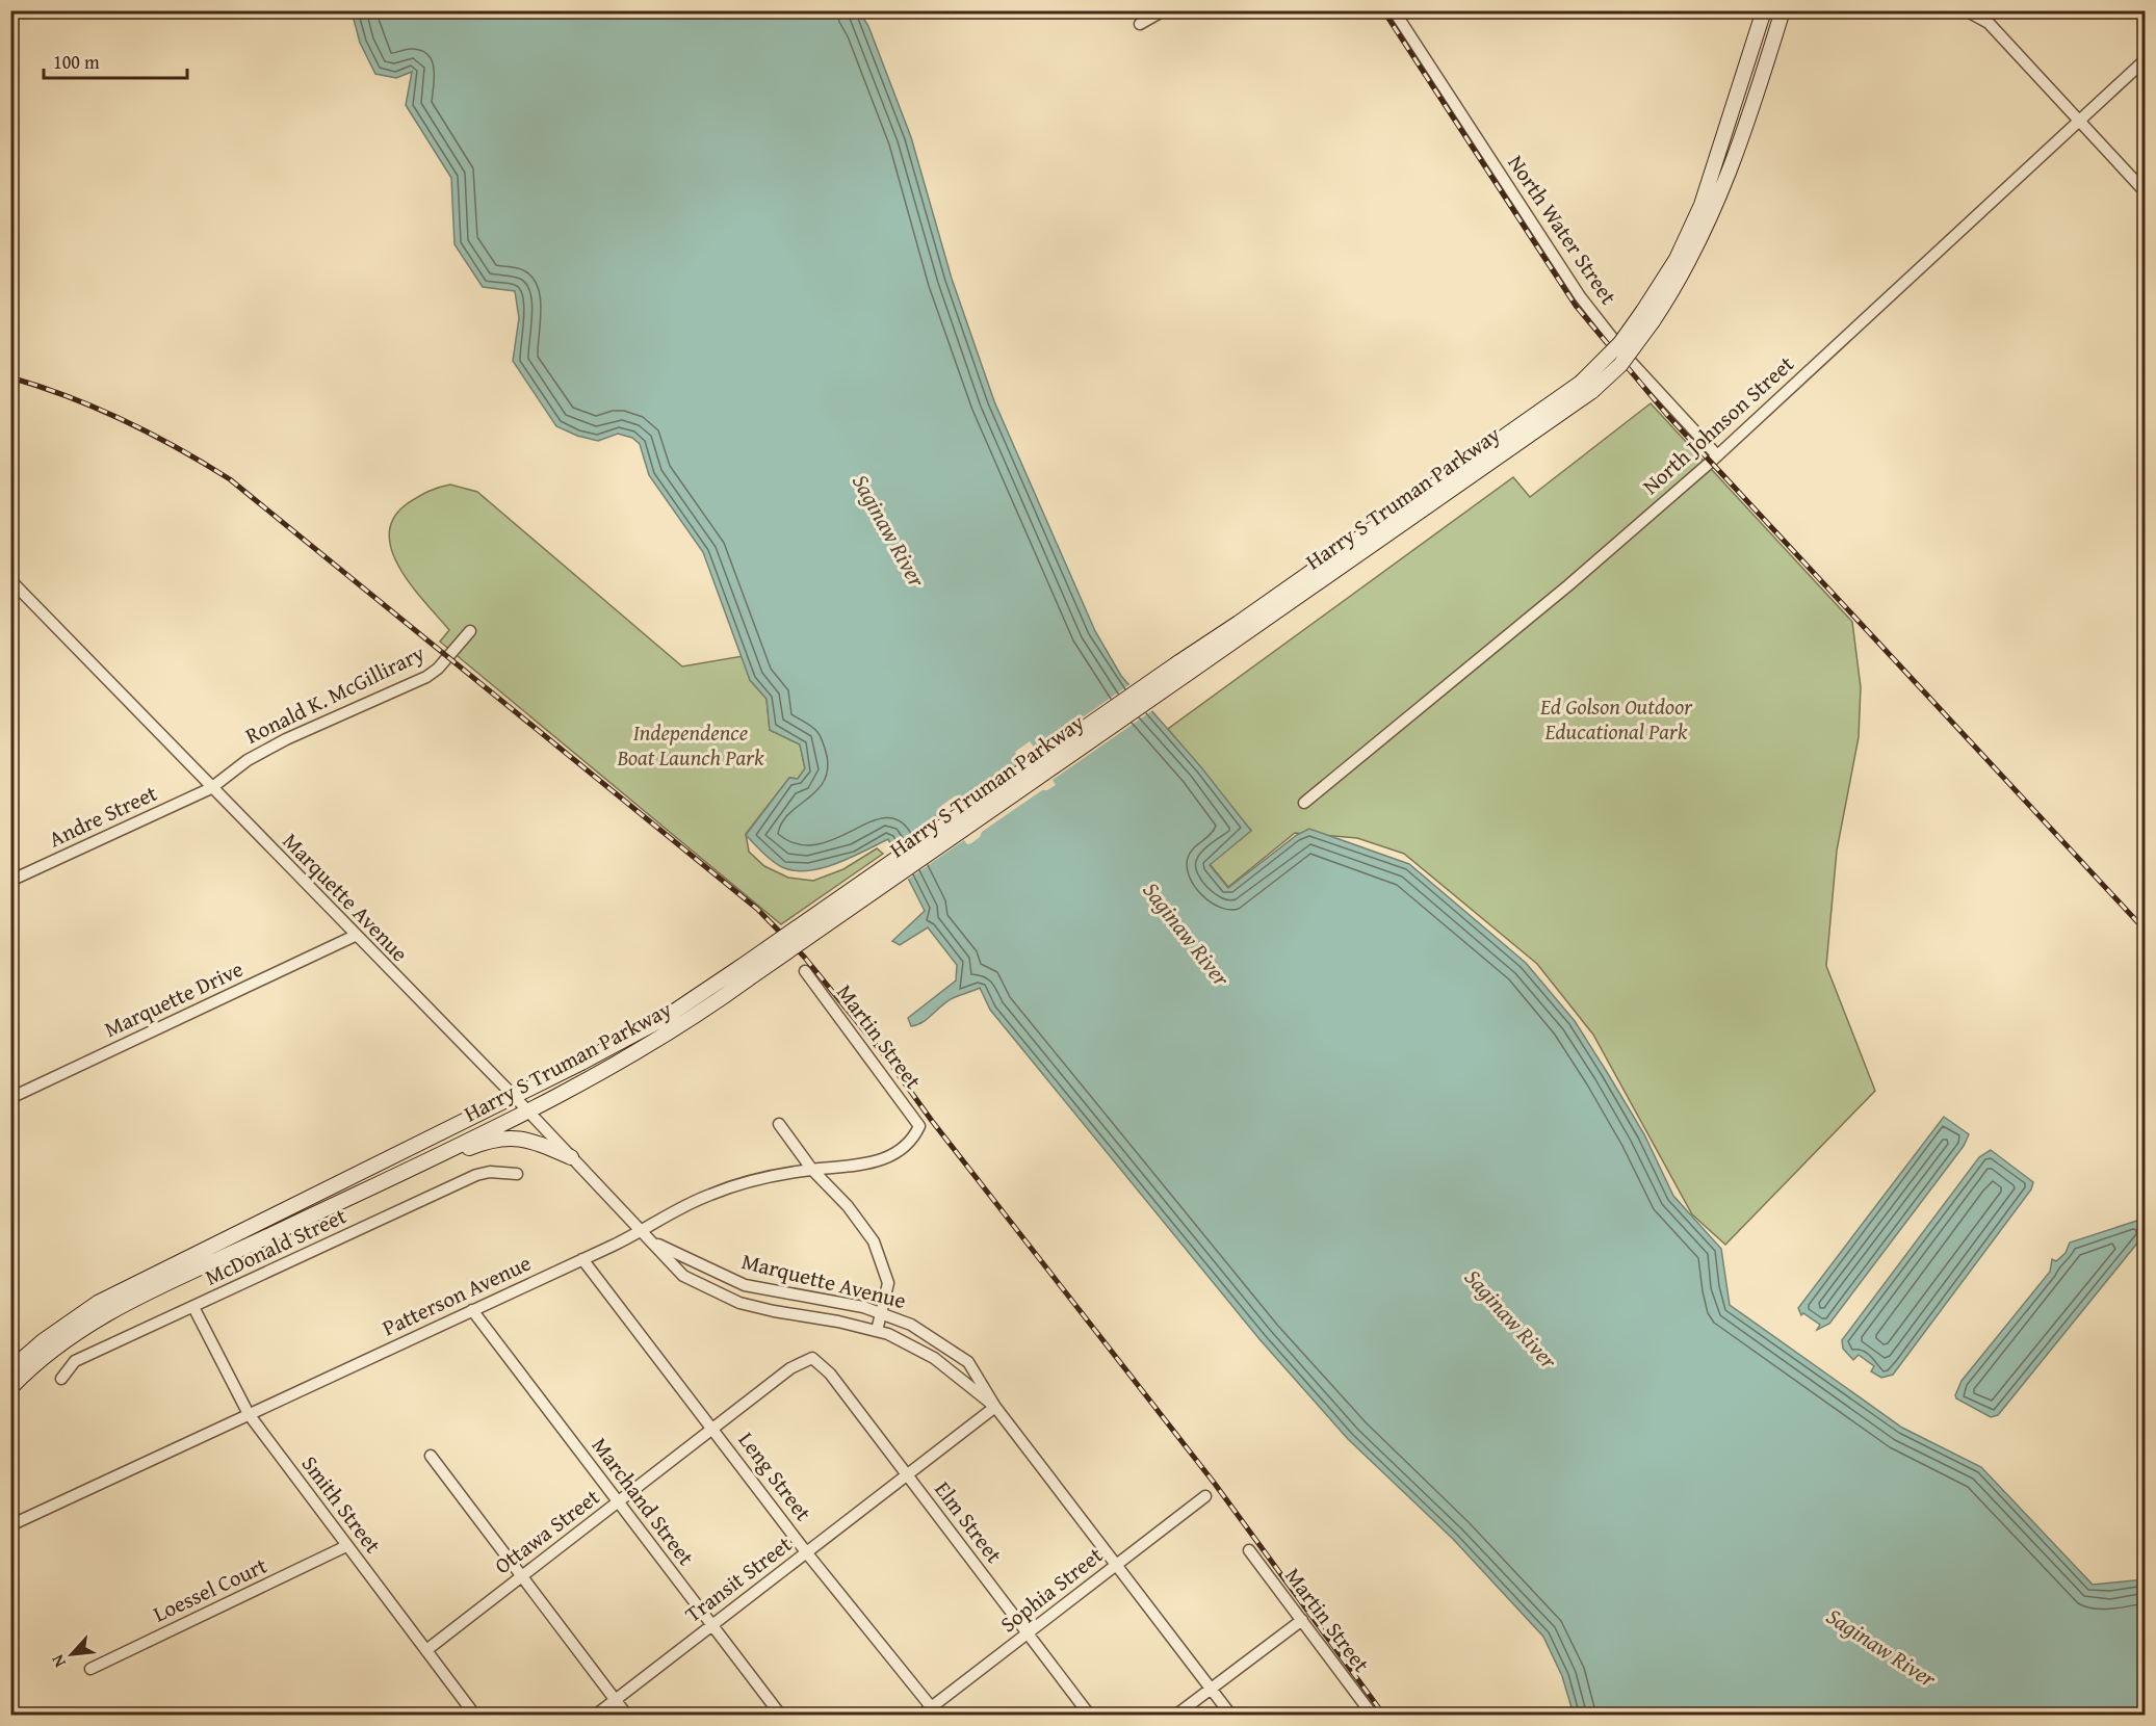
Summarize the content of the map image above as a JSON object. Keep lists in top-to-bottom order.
{
  "streets": {
    "main road": ["Harry S Truman Parkway"],
    "street": [
      "North Water Street",
      "North Johnson Street",
      "Ronald K. McGillirary",
      "Andre Street",
      "Marquette Avenue",
      "Marquette Drive",
      "Martin Street",
      "McDonald Street",
      "Patterson Avenue",
      "Leng Street",
      "Marchand Street",
      "Smith Street",
      "Elm Street",
      "Ottawa Street",
      "Transit Street",
      "Loessel Court",
      "Sophia Street"
    ]
  },
  "crossings": [
    ["North Water Street", "North Johnson Street"],
    ["Harry S Truman Parkway", "Marquette Avenue"],
    ["Ronald K. McGillirary", "Andre Street"],
    ["Ronald K. McGillirary", "Marquette Avenue"],
    ["Andre Street", "Marquette Avenue"],
    ["Marquette Avenue", "Marquette Drive"],
    ["Marquette Avenue", "Patterson Avenue"],
    ["Marquette Avenue", "Transit Street"],
    ["Marquette Avenue", "Sophia Street"],
    ["Martin Street", "Patterson Avenue"],
    ["McDonald Street", "Smith Street"],
    ["Patterson Avenue", "Leng Street"],
    ["Patterson Avenue", "Marchand Street"],
    ["Patterson Avenue", "Smith Street"],
    ["Leng Street", "Ottawa Street"],
    ["Leng Street", "Transit Street"],
    ["Leng Street", "Sophia Street"],
    ["Marchand Street", "Ottawa Street"],
    ["Marchand Street", "Transit Street"],
    ["Smith Street", "Ottawa Street"],
    ["Smith Street", "Loessel Court"],
    ["Elm Street", "Ottawa Street"],
    ["Elm Street", "Transit Street"],
    ["Elm Street", "Sophia Street"]
  ],
  "water": ["Saginaw River"],
  "parks": ["Ed Golson Outdoor Educational Park", "Independence Boat Launch Park"],
  "scale_bar": "100 m",
  "north": "bottom left"
}
